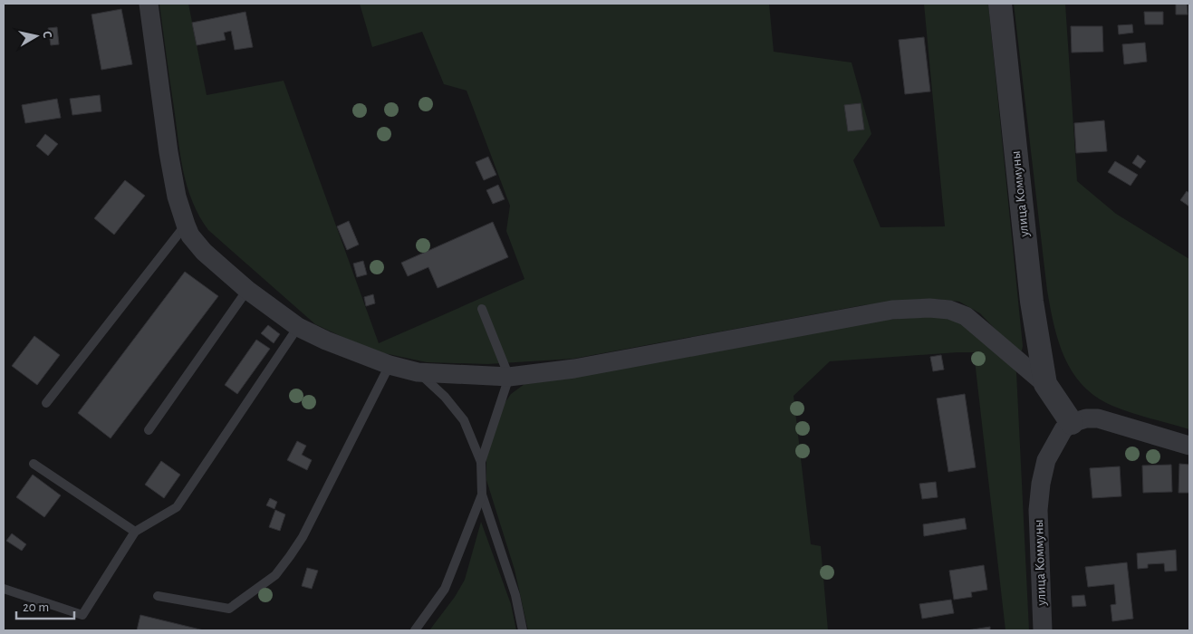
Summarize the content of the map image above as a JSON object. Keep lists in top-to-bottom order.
{
  "streets": {
    "street": ["улица Коммуны"]
  },
  "scale_bar": "20 m",
  "north": "right"
}
